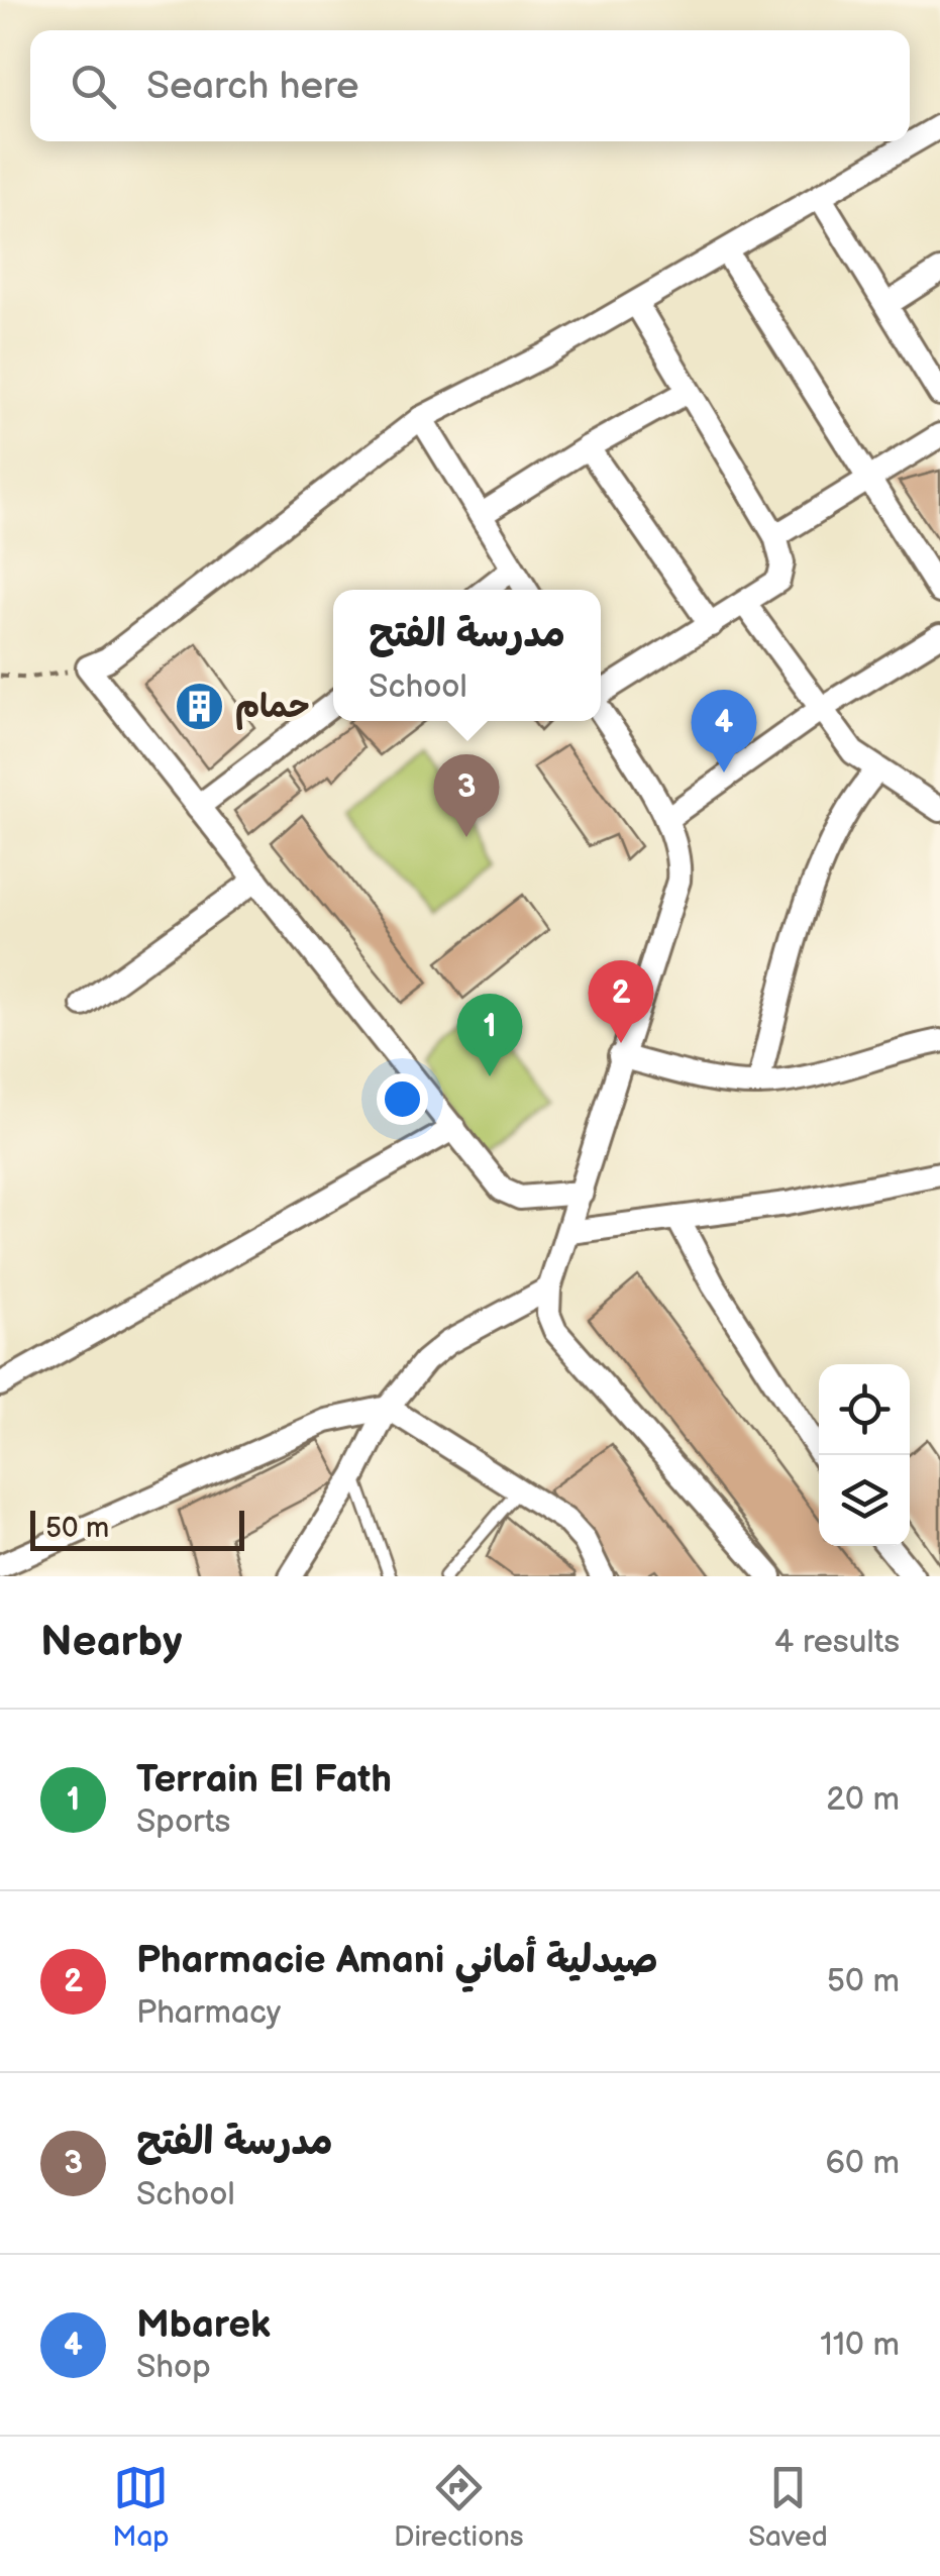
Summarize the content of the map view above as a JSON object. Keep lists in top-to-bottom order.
{
  "places": {
    "building": ["حمام"]
  },
  "scale_bar": "50 m",
  "page": {
    "search": "Search here",
    "popup": ["مدرسة الفتح", "School"],
    "pins": [
      "4",
      "3",
      "2",
      "1"
    ],
    "scale": "50 m",
    "heading": ["Nearby", "4 results"],
    "list": [
      {
        "mark": "1",
        "name": "Terrain El Fath",
        "note": "Sports",
        "value": "20 m"
      },
      {
        "mark": "2",
        "name": "Pharmacie Amani صيدلية أماني",
        "note": "Pharmacy",
        "value": "50 m"
      },
      {
        "mark": "3",
        "name": "مدرسة الفتح",
        "note": "School",
        "value": "60 m"
      },
      {
        "mark": "4",
        "name": "Mbarek",
        "note": "Shop",
        "value": "110 m"
      }
    ],
    "nav": ["Map", "Directions", "Saved"]
  }
}
